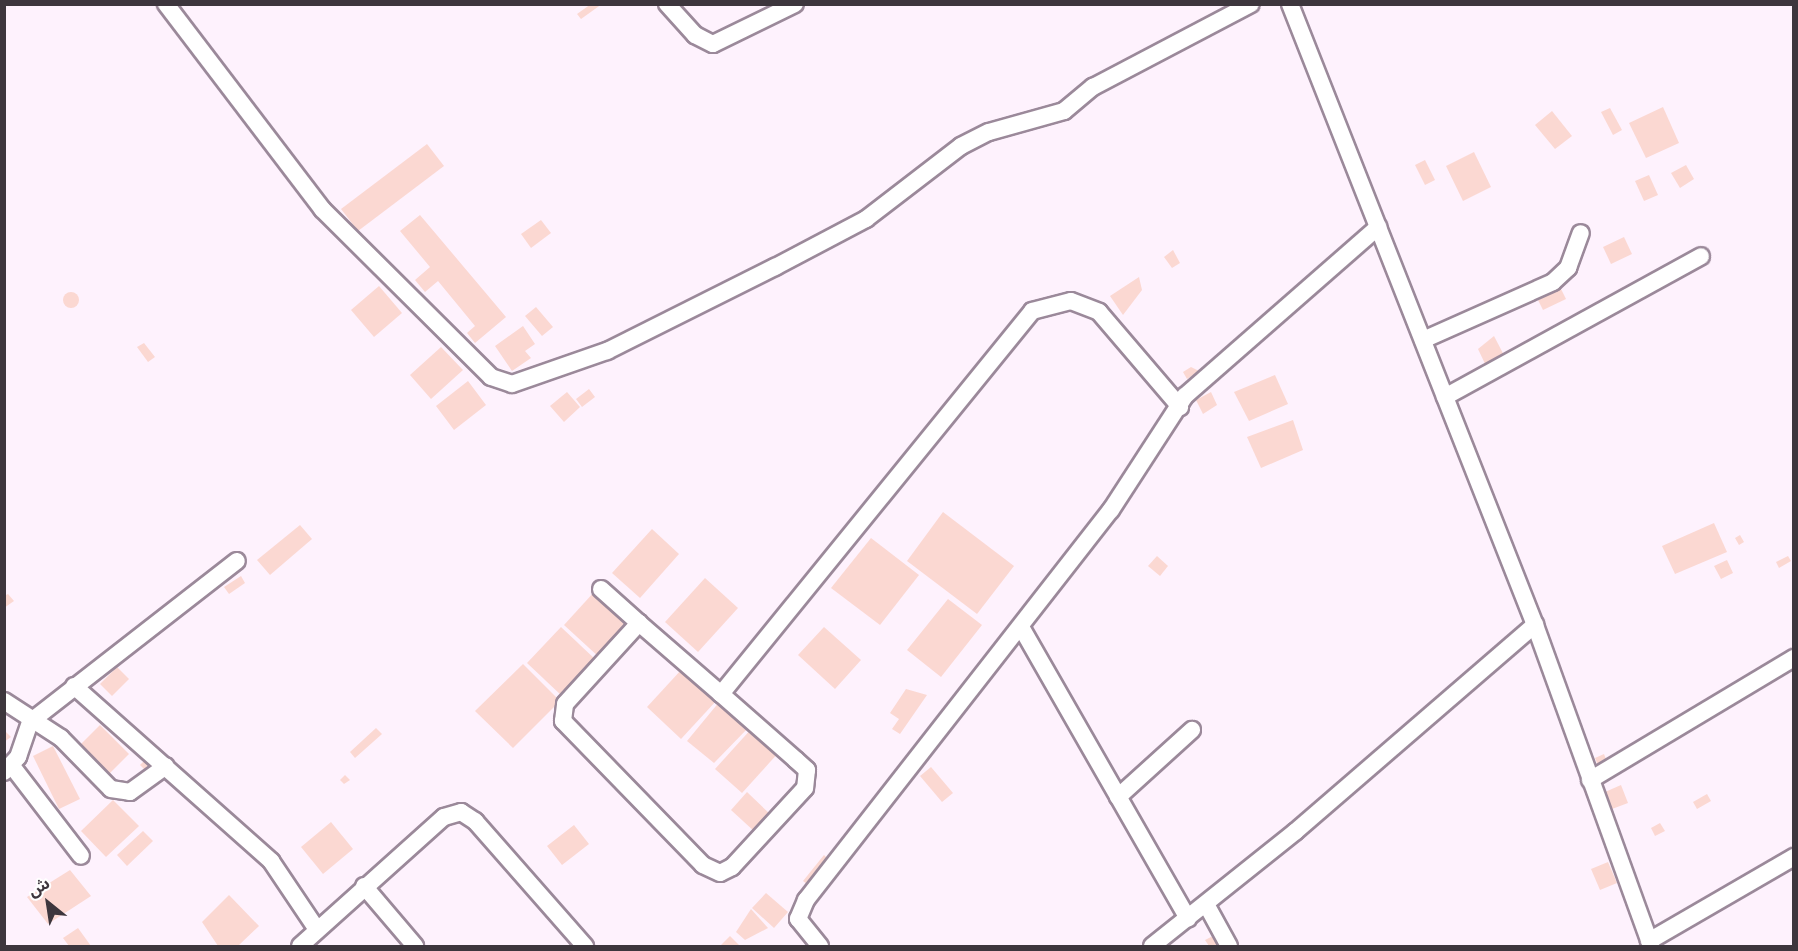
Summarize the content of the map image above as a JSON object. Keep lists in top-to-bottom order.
{
  "north": "top left"
}
